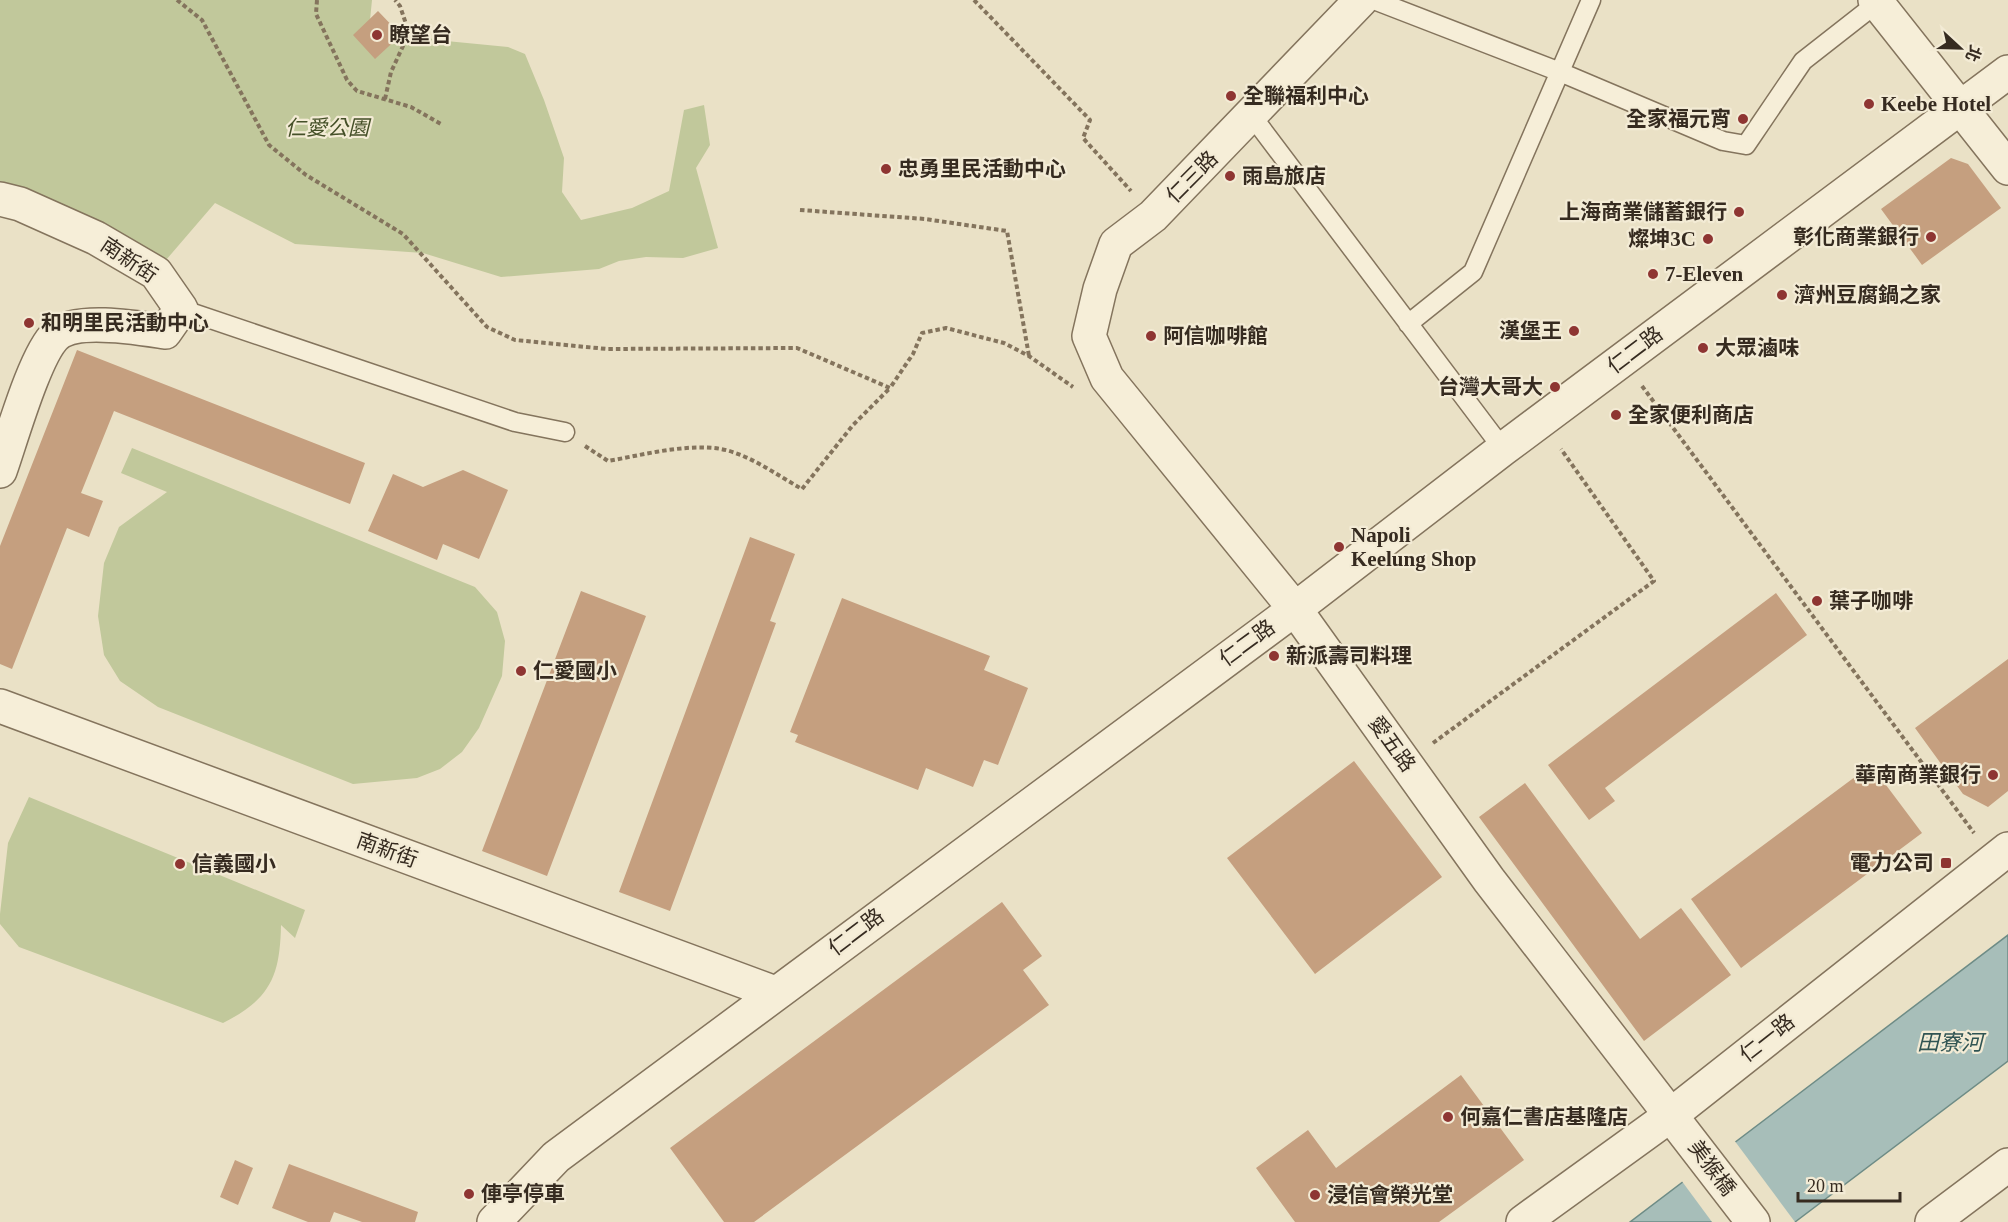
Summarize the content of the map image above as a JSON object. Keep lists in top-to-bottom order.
{
  "streets": {
    "street": [
      "仁三路",
      "南新街",
      "仁二路",
      "愛五路",
      "仁一路",
      "美猴橋"
    ]
  },
  "crossings": [
    ["仁三路", "愛五路"],
    ["南新街", "仁二路"],
    ["仁二路", "愛五路"],
    ["愛五路", "仁一路"],
    ["愛五路", "美猴橋"],
    ["仁一路", "美猴橋"]
  ],
  "water": ["田寮河"],
  "parks": ["仁愛公園"],
  "places": {
    "other": [
      "瞭望台",
      "全聯福利中心",
      "Keebe Hotel",
      "全家福元宵",
      "忠勇里民活動中心",
      "雨島旅店",
      "上海商業儲蓄銀行",
      "彰化商業銀行",
      "燦坤3C",
      "7-Eleven",
      "濟州豆腐鍋之家",
      "和明里民活動中心",
      "漢堡王",
      "阿信咖啡館",
      "大眾滷味",
      "台灣大哥大",
      "全家便利商店",
      "Napoli Keelung Shop",
      "葉子咖啡",
      "新派壽司料理",
      "仁愛國小",
      "華南商業銀行",
      "信義國小",
      "何嘉仁書店基隆店",
      "俥亭停車",
      "浸信會榮光堂"
    ],
    "transit": ["電力公司"]
  },
  "scale_bar": "20 m",
  "north": "right"
}
